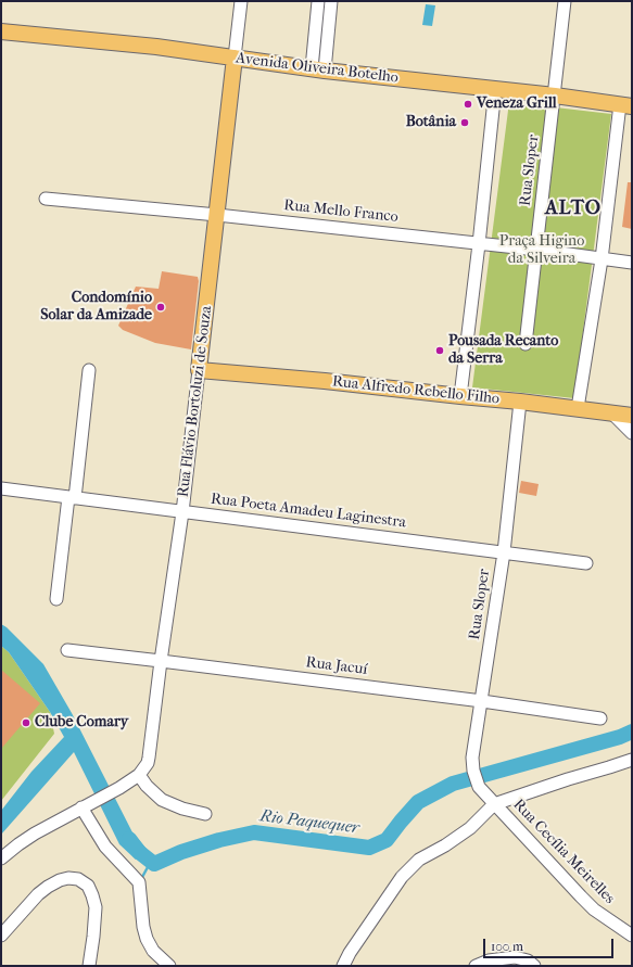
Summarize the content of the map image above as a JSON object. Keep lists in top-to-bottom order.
{
  "streets": {
    "main road": ["Avenida Oliveira Botelho", "Rua Alfredo Rebello Filho", "Rua Flávio Bortoluzi de Souza"],
    "street": [
      "Rua Sloper",
      "Rua Mello Franco",
      "Rua Poeta Amadeu Laginestra",
      "Rua Jacuí",
      "Rua Cecília Meirelles"
    ]
  },
  "crossings": [
    ["Avenida Oliveira Botelho", "Rua Sloper"],
    ["Avenida Oliveira Botelho", "Rua Flávio Bortoluzi de Souza"],
    ["Rua Sloper", "Rua Mello Franco"],
    ["Rua Sloper", "Rua Alfredo Rebello Filho"],
    ["Rua Sloper", "Rua Poeta Amadeu Laginestra"],
    ["Rua Sloper", "Rua Jacuí"],
    ["Rua Sloper", "Rua Cecília Meirelles"],
    ["Rua Mello Franco", "Rua Flávio Bortoluzi de Souza"],
    ["Rua Alfredo Rebello Filho", "Rua Flávio Bortoluzi de Souza"],
    ["Rua Flávio Bortoluzi de Souza", "Rua Poeta Amadeu Laginestra"],
    ["Rua Flávio Bortoluzi de Souza", "Rua Jacuí"]
  ],
  "districts": ["ALTO"],
  "water": ["Rio Paquequer"],
  "parks": ["Praça Higino da Silveira"],
  "places": [
    "Veneza Grill",
    "Botânia",
    "Condomínio Solar da Amizade",
    "Pousada Recanto da Serra",
    "Clube Comary"
  ],
  "scale_bar": "100 m"
}
